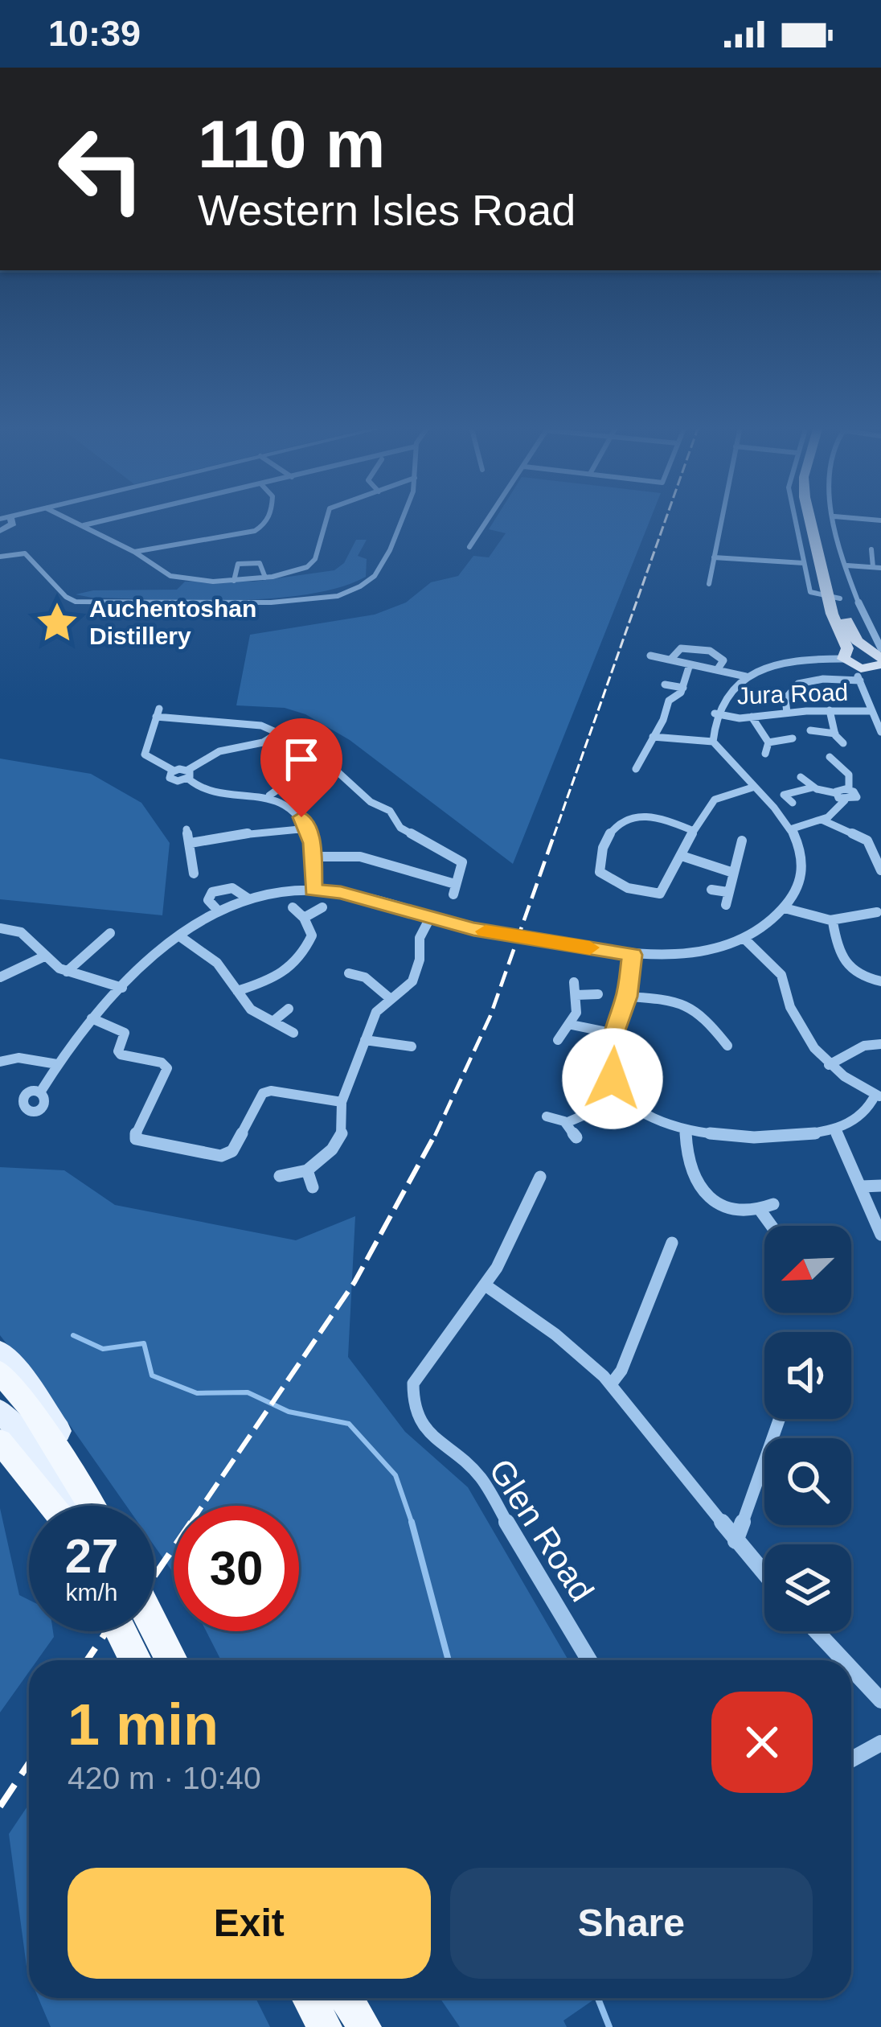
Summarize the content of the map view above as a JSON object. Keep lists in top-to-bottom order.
{
  "streets": {
    "street": ["Jura Road", "Glen Road"]
  },
  "places": {
    "place": ["Auchentoshan Distillery"]
  },
  "north": "bottom left",
  "page": {
    "status": "10:39",
    "turn": ["110 m", "Western Isles Road"],
    "speed": "27 km/h",
    "limit": "30",
    "heading": ["1 min", "420 m · 10:40"],
    "buttons": ["Exit", "Share"]
  }
}
